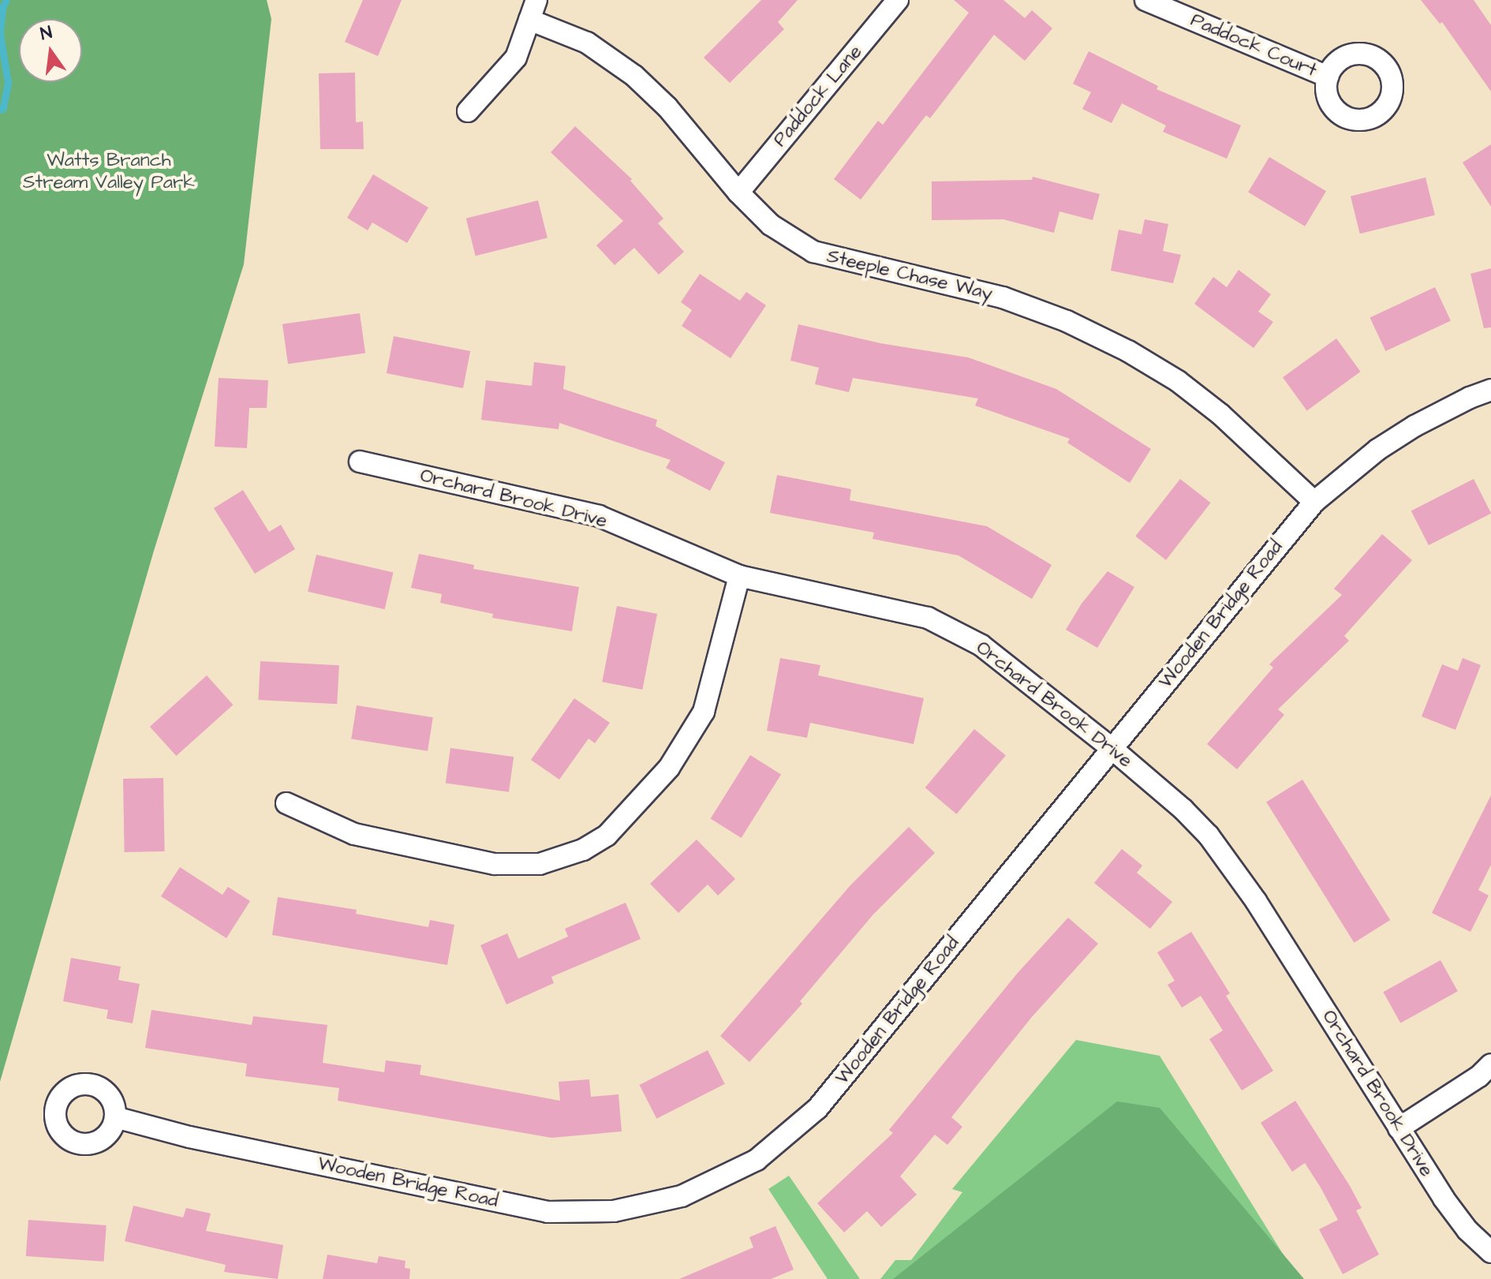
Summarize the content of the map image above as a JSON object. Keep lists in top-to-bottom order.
{
  "streets": {
    "street": [
      "Paddock Court",
      "Paddock Lane",
      "Steeple Chase Way",
      "Orchard Brook Drive",
      "Wooden Bridge Road"
    ]
  },
  "crossings": [
    ["Paddock Lane", "Steeple Chase Way"],
    ["Steeple Chase Way", "Wooden Bridge Road"],
    ["Orchard Brook Drive", "Wooden Bridge Road"]
  ],
  "parks": ["Watts Branch Stream Valley Park"],
  "north": "top"
}
